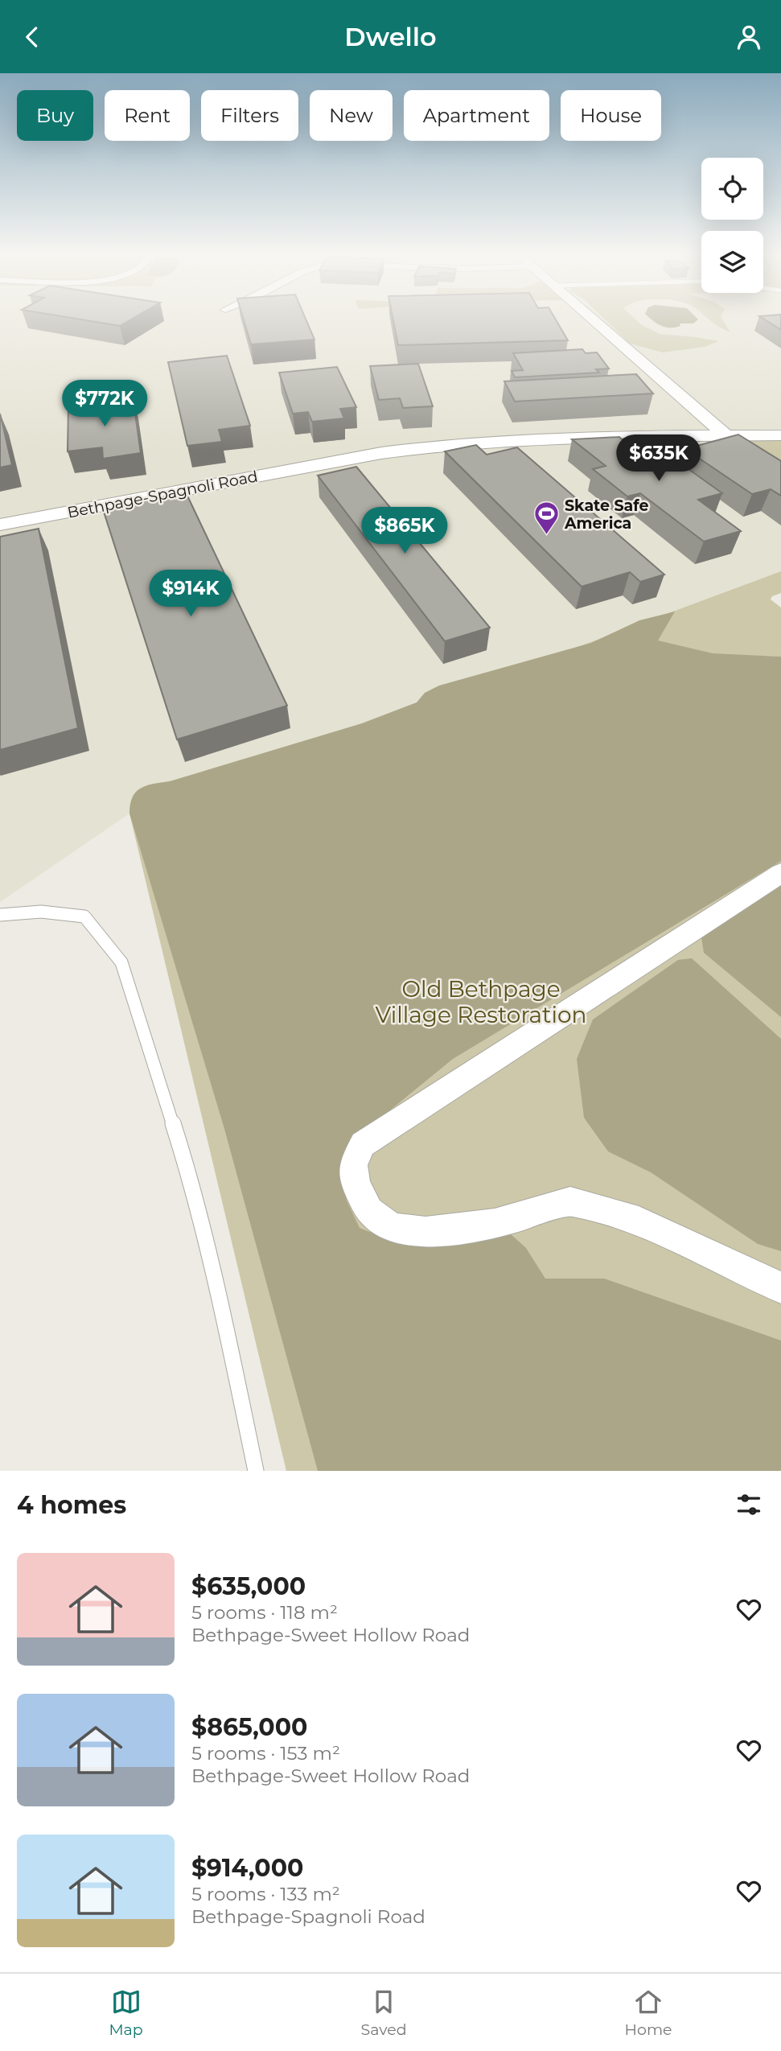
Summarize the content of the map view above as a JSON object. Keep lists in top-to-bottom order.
{
  "streets": {
    "main road": ["Bethpage-Spagnoli Road"]
  },
  "parks": ["Old Bethpage Village Restoration"],
  "places": {
    "sports": ["Skate Safe America"]
  },
  "page": {
    "header": "Dwello",
    "chip": [
      "Buy",
      "Rent",
      "Filters",
      "New",
      "Apartment",
      "House"
    ],
    "price": [
      "$772K",
      "$635K",
      "$865K",
      "$914K"
    ],
    "heading": "4 homes",
    "list": [
      {
        "name": "$635,000",
        "note": "5 rooms · 118 m² · Bethpage-Sweet Hollow Road"
      },
      {
        "name": "$865,000",
        "note": "5 rooms · 153 m² · Bethpage-Sweet Hollow Road"
      },
      {
        "name": "$914,000",
        "note": "5 rooms · 133 m² · Bethpage-Spagnoli Road"
      }
    ],
    "tabs": ["Map", "Saved", "Home"]
  }
}
